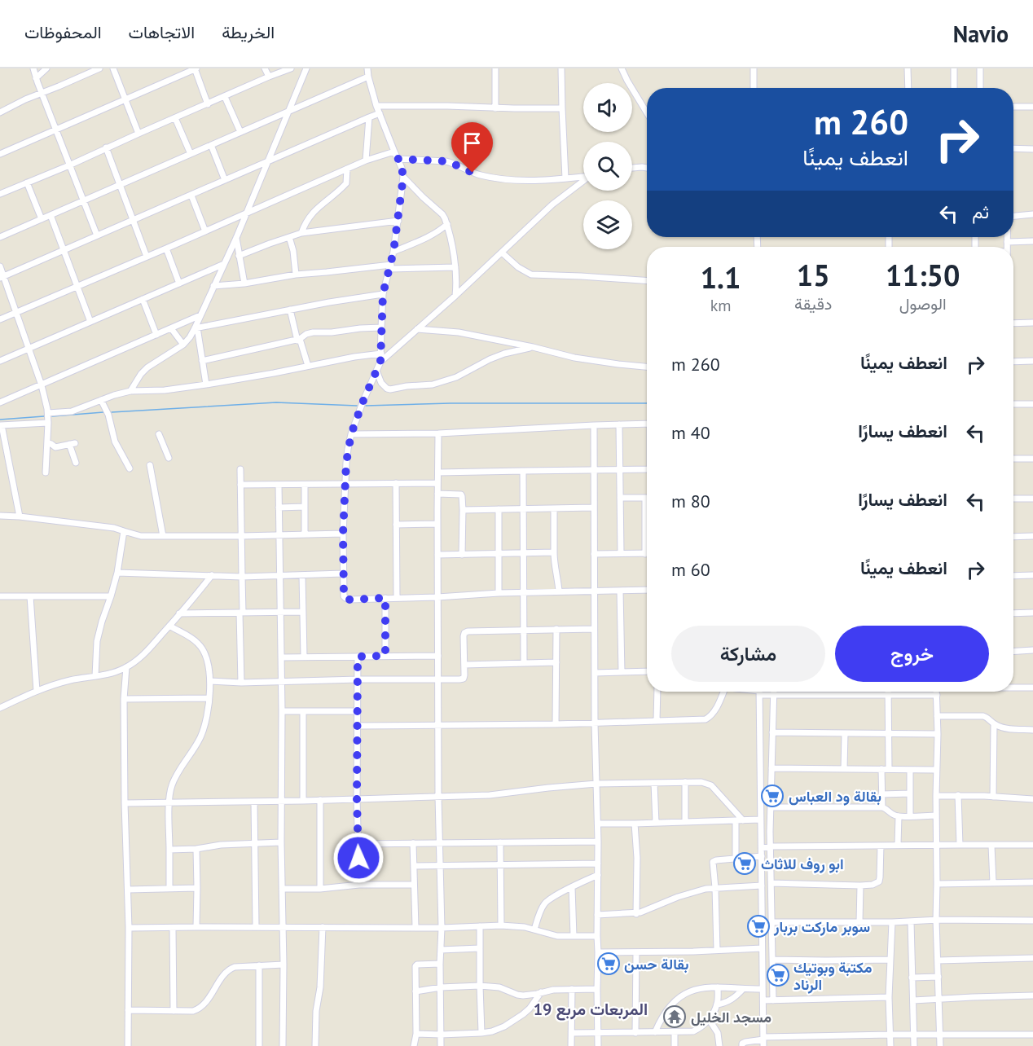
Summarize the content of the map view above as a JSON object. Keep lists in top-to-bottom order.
{
  "districts": ["المربعات مربع 19"],
  "places": {
    "supermarket": [
      "بقالة ود العباس",
      "ابو روف للاثاث",
      "سوبر ماركت بربار",
      "بقالة حسن",
      "مكتبة وبوتيك الرناد"
    ],
    "temple": ["مسجد الخليل"]
  },
  "page": {
    "header": "Navio",
    "nav": ["الخريطة", "الاتجاهات", "المحفوظات"],
    "turn": ["260 m", "انعطف يمينًا"],
    "then": "ثم",
    "eta": [
      "11:50",
      "الوصول",
      "15",
      "دقيقة",
      "1.1",
      "km"
    ],
    "list": [
      {
        "name": "انعطف يمينًا",
        "value": "260 m"
      },
      {
        "name": "انعطف يسارًا",
        "value": "40 m"
      },
      {
        "name": "انعطف يسارًا",
        "value": "80 m"
      },
      {
        "name": "انعطف يمينًا",
        "value": "60 m"
      }
    ],
    "buttons": ["خروج", "مشاركة"]
  }
}
